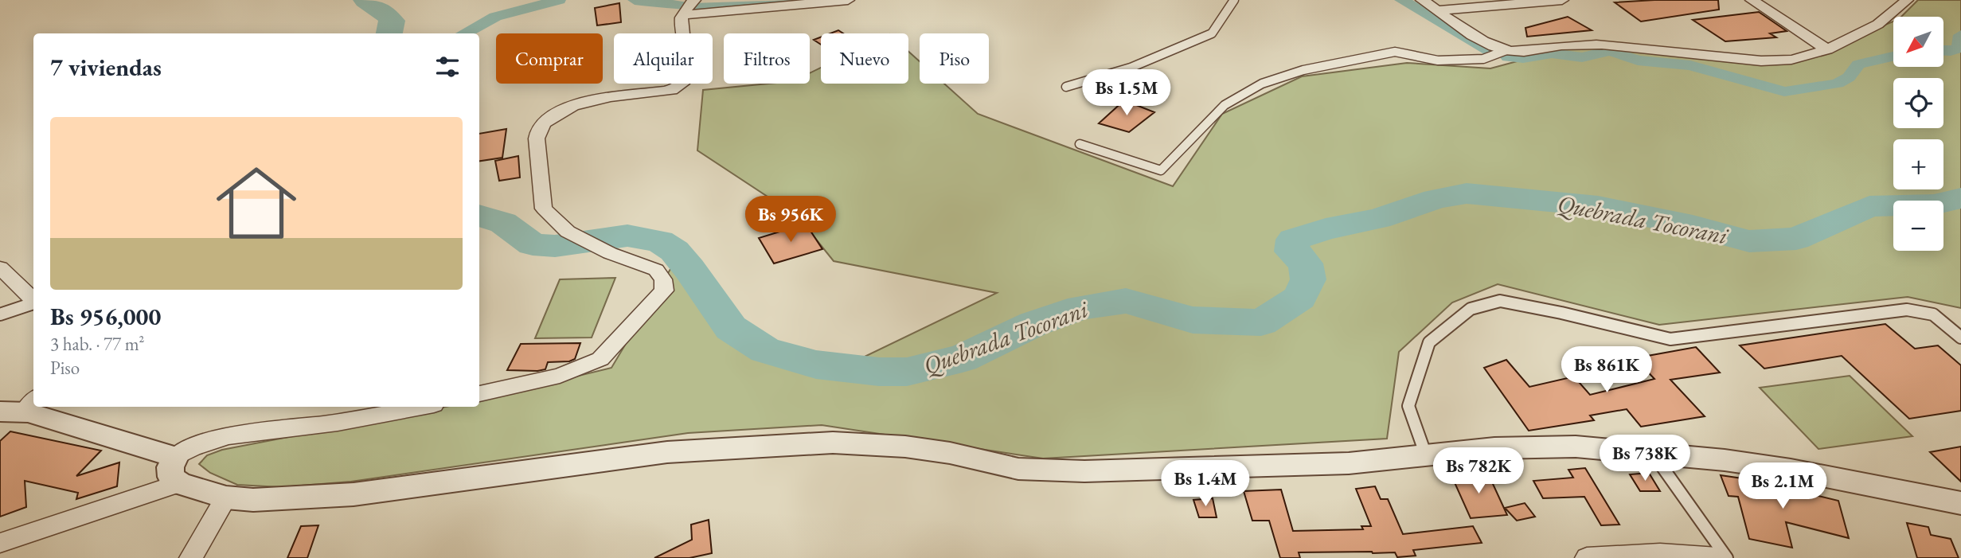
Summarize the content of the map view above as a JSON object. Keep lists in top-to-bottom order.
{
  "water": ["Quebrada Tocorani"],
  "north": "bottom left",
  "page": {
    "map_buttons": ["+", "−"],
    "chip": [
      "Comprar",
      "Alquilar",
      "Filtros",
      "Nuevo",
      "Piso"
    ],
    "heading": "7 viviendas",
    "price": [
      "Bs 1.5M",
      "Bs 956K",
      "Bs 861K",
      "Bs 738K",
      "Bs 782K",
      "Bs 1.4M",
      "Bs 2.1M"
    ],
    "list": [
      {
        "name": "Bs 956,000",
        "note": "3 hab. · 77 m² · Piso"
      }
    ]
  }
}
